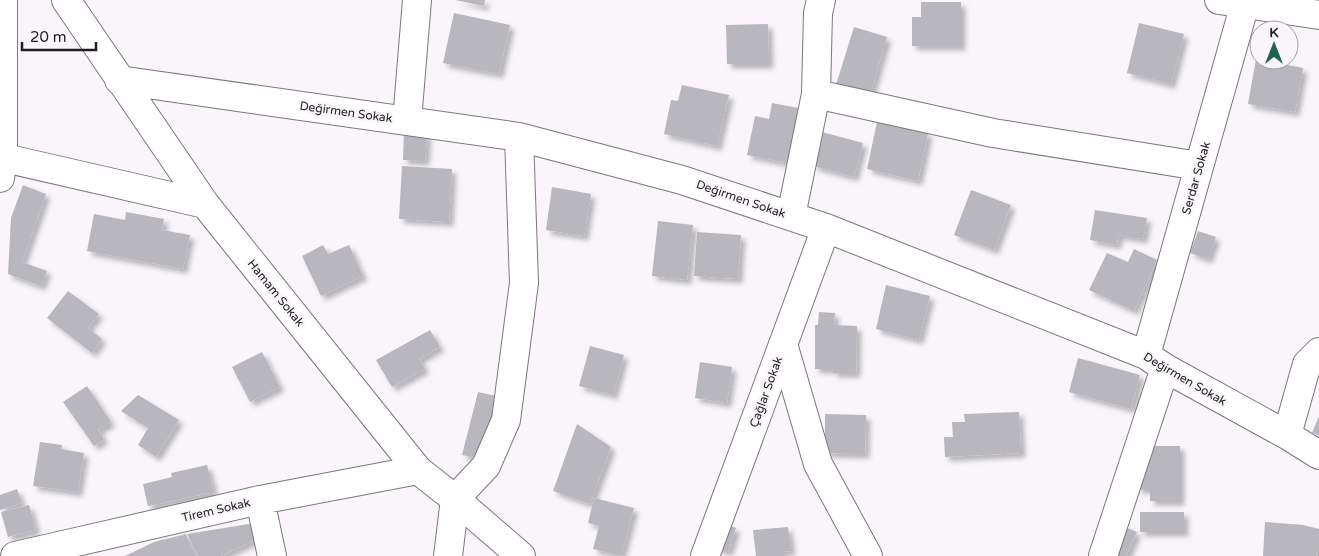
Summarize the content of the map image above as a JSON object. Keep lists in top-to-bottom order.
{
  "streets": {
    "street": [
      "Değirmen Sokak",
      "Serdar Sokak",
      "Hamam Sokak",
      "Çağlar Sokak",
      "Tirem Sokak"
    ]
  },
  "crossings": [
    ["Değirmen Sokak", "Serdar Sokak"],
    ["Değirmen Sokak", "Hamam Sokak"],
    ["Değirmen Sokak", "Çağlar Sokak"],
    ["Hamam Sokak", "Tirem Sokak"]
  ],
  "scale_bar": "20 m",
  "north": "top"
}
